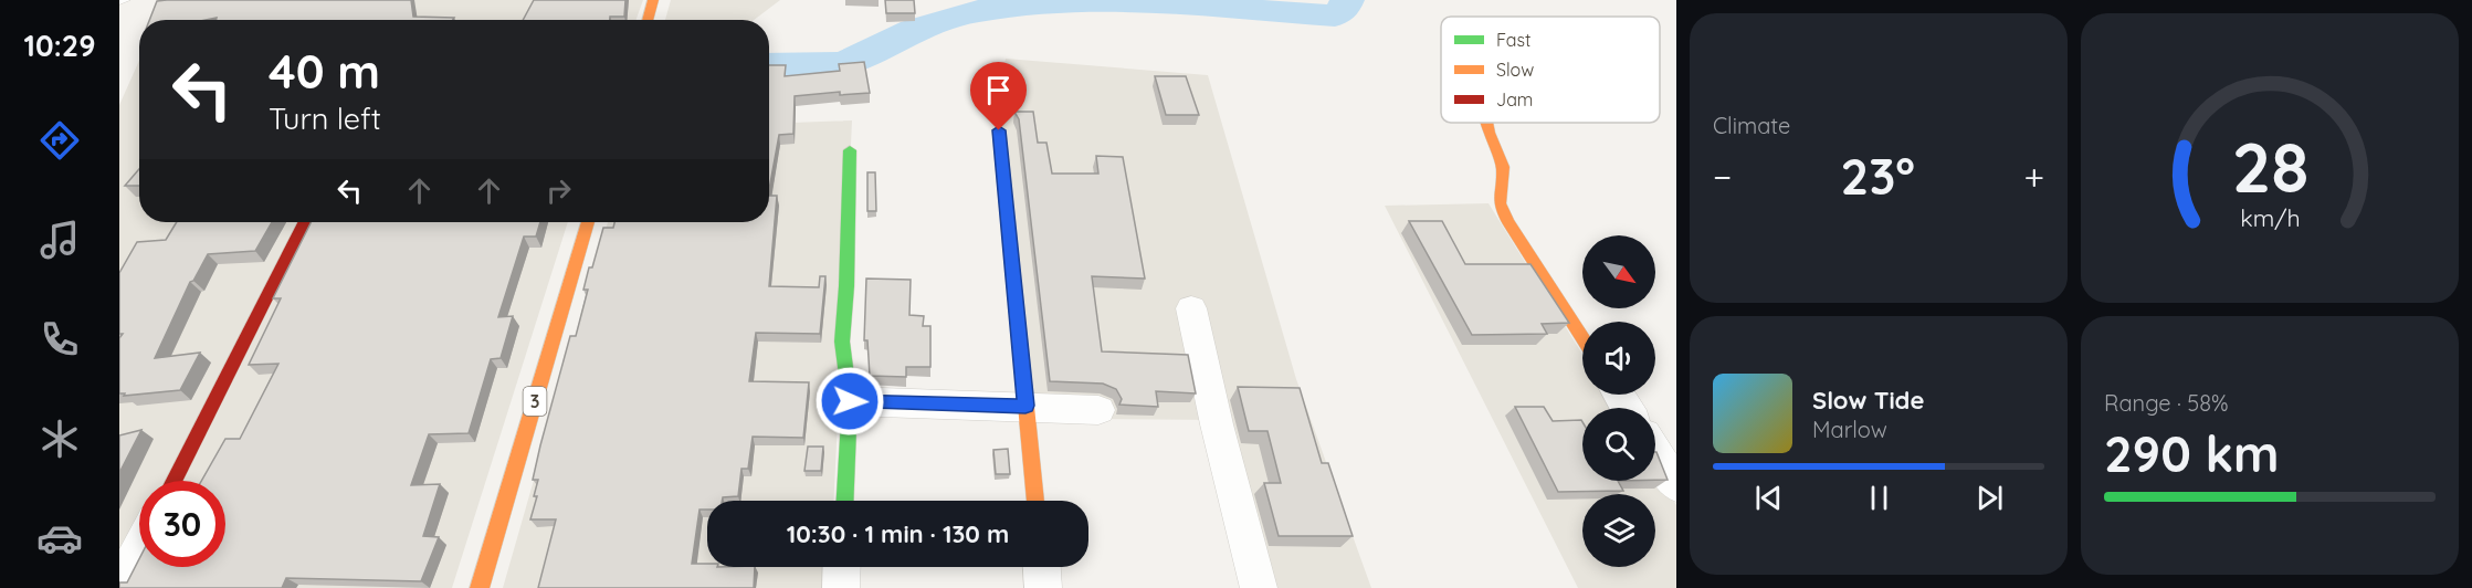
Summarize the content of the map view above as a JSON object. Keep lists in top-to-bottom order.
{
  "streets": {
    "main road": ["3"]
  },
  "legend": ["Fast", "Slow", "Jam"],
  "north": "bottom right",
  "page": {
    "tabs": "10:29",
    "tile": [
      "Climate",
      ["Range · 58%", "290 km"]
    ],
    "turn": ["40 m", "Turn left"],
    "heat": ["−", "23°", "+"],
    "song": ["Slow Tide", "Marlow"],
    "limit": "30",
    "trip": "10:30 · 1 min · 130 m",
    "gauge": ["28", "km/h"]
  }
}
